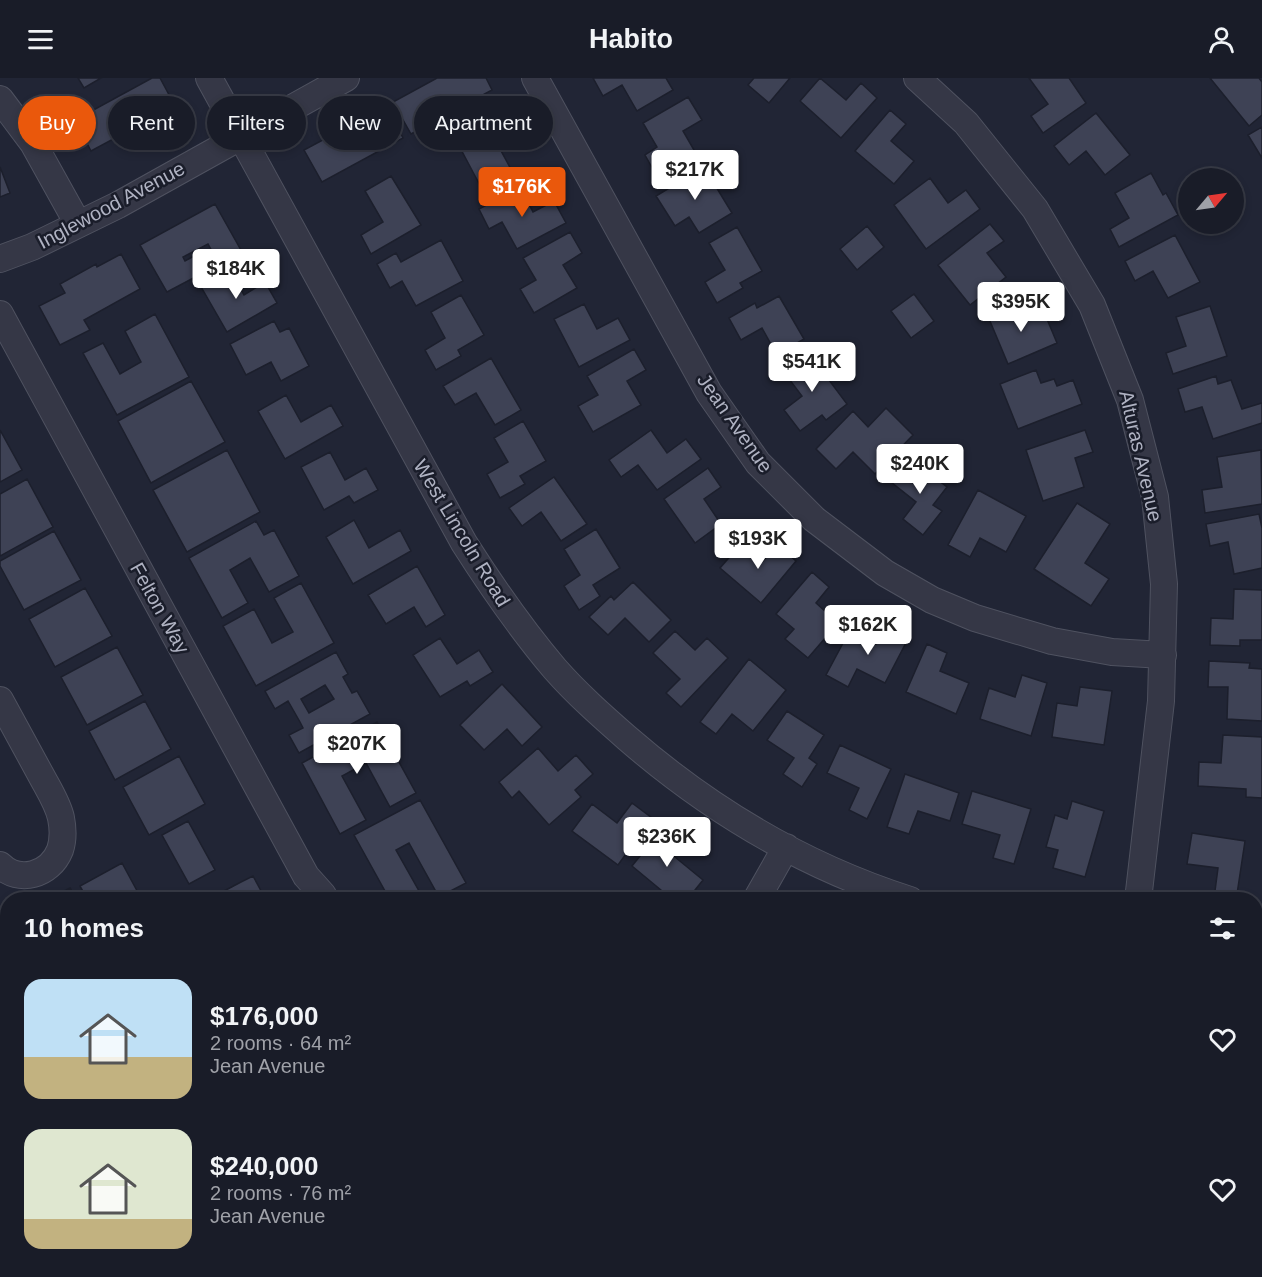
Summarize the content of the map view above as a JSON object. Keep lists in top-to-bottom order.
{
  "streets": {
    "street": [
      "Inglewood Avenue",
      "Jean Avenue",
      "Alturas Avenue",
      "West Lincoln Road",
      "Felton Way"
    ]
  },
  "crossings": [
    ["Jean Avenue", "Alturas Avenue"]
  ],
  "north": "top right",
  "page": {
    "header": "Habito",
    "chip": [
      "Buy",
      "Rent",
      "Filters",
      "New",
      "Apartment"
    ],
    "price": [
      "$217K",
      "$176K",
      "$184K",
      "$395K",
      "$541K",
      "$240K",
      "$193K",
      "$162K",
      "$207K",
      "$236K"
    ],
    "heading": "10 homes",
    "list": [
      {
        "name": "$176,000",
        "note": "2 rooms · 64 m² · Jean Avenue"
      },
      {
        "name": "$240,000",
        "note": "2 rooms · 76 m² · Jean Avenue"
      }
    ]
  }
}
